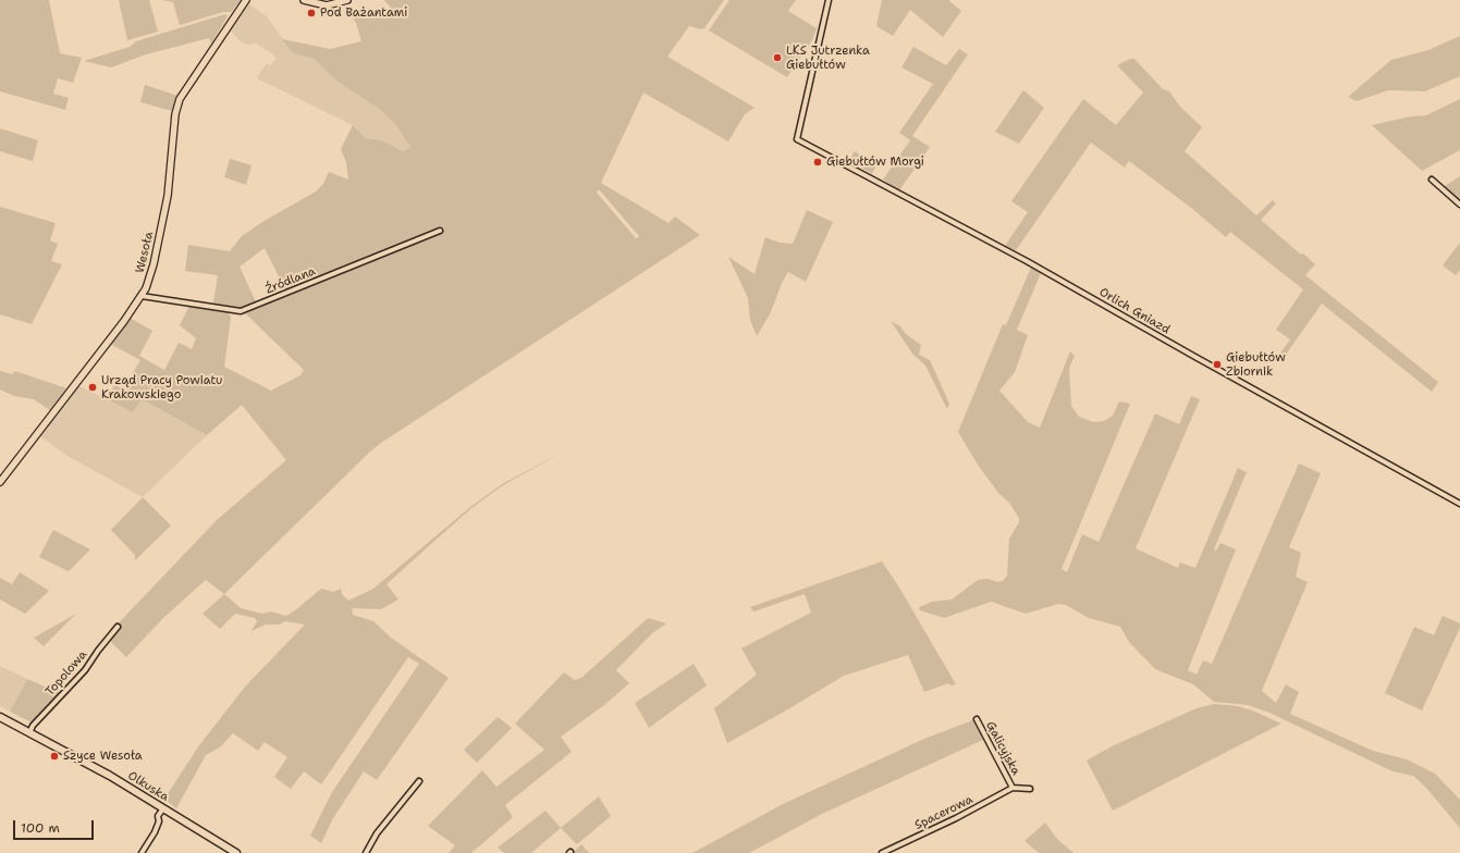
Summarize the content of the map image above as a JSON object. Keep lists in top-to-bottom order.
{
  "streets": {
    "main road": ["Olkuska"],
    "street": [
      "Wesoła",
      "Źródlana",
      "Orlich Gniazd",
      "Topolowa",
      "Galicyjska",
      "Spacerowa"
    ]
  },
  "crossings": [
    ["Wesoła", "Źródlana"],
    ["Topolowa", "Olkuska"],
    ["Galicyjska", "Spacerowa"]
  ],
  "places": [
    "Pod Bażantami",
    "LKS Jutrzenka Giebułtów",
    "Giebułtów Morgi",
    "Giebułtów Zbiornik",
    "Urząd Pracy Powiatu Krakowskiego",
    "Szyce Wesoła"
  ],
  "scale_bar": "100 m"
}
